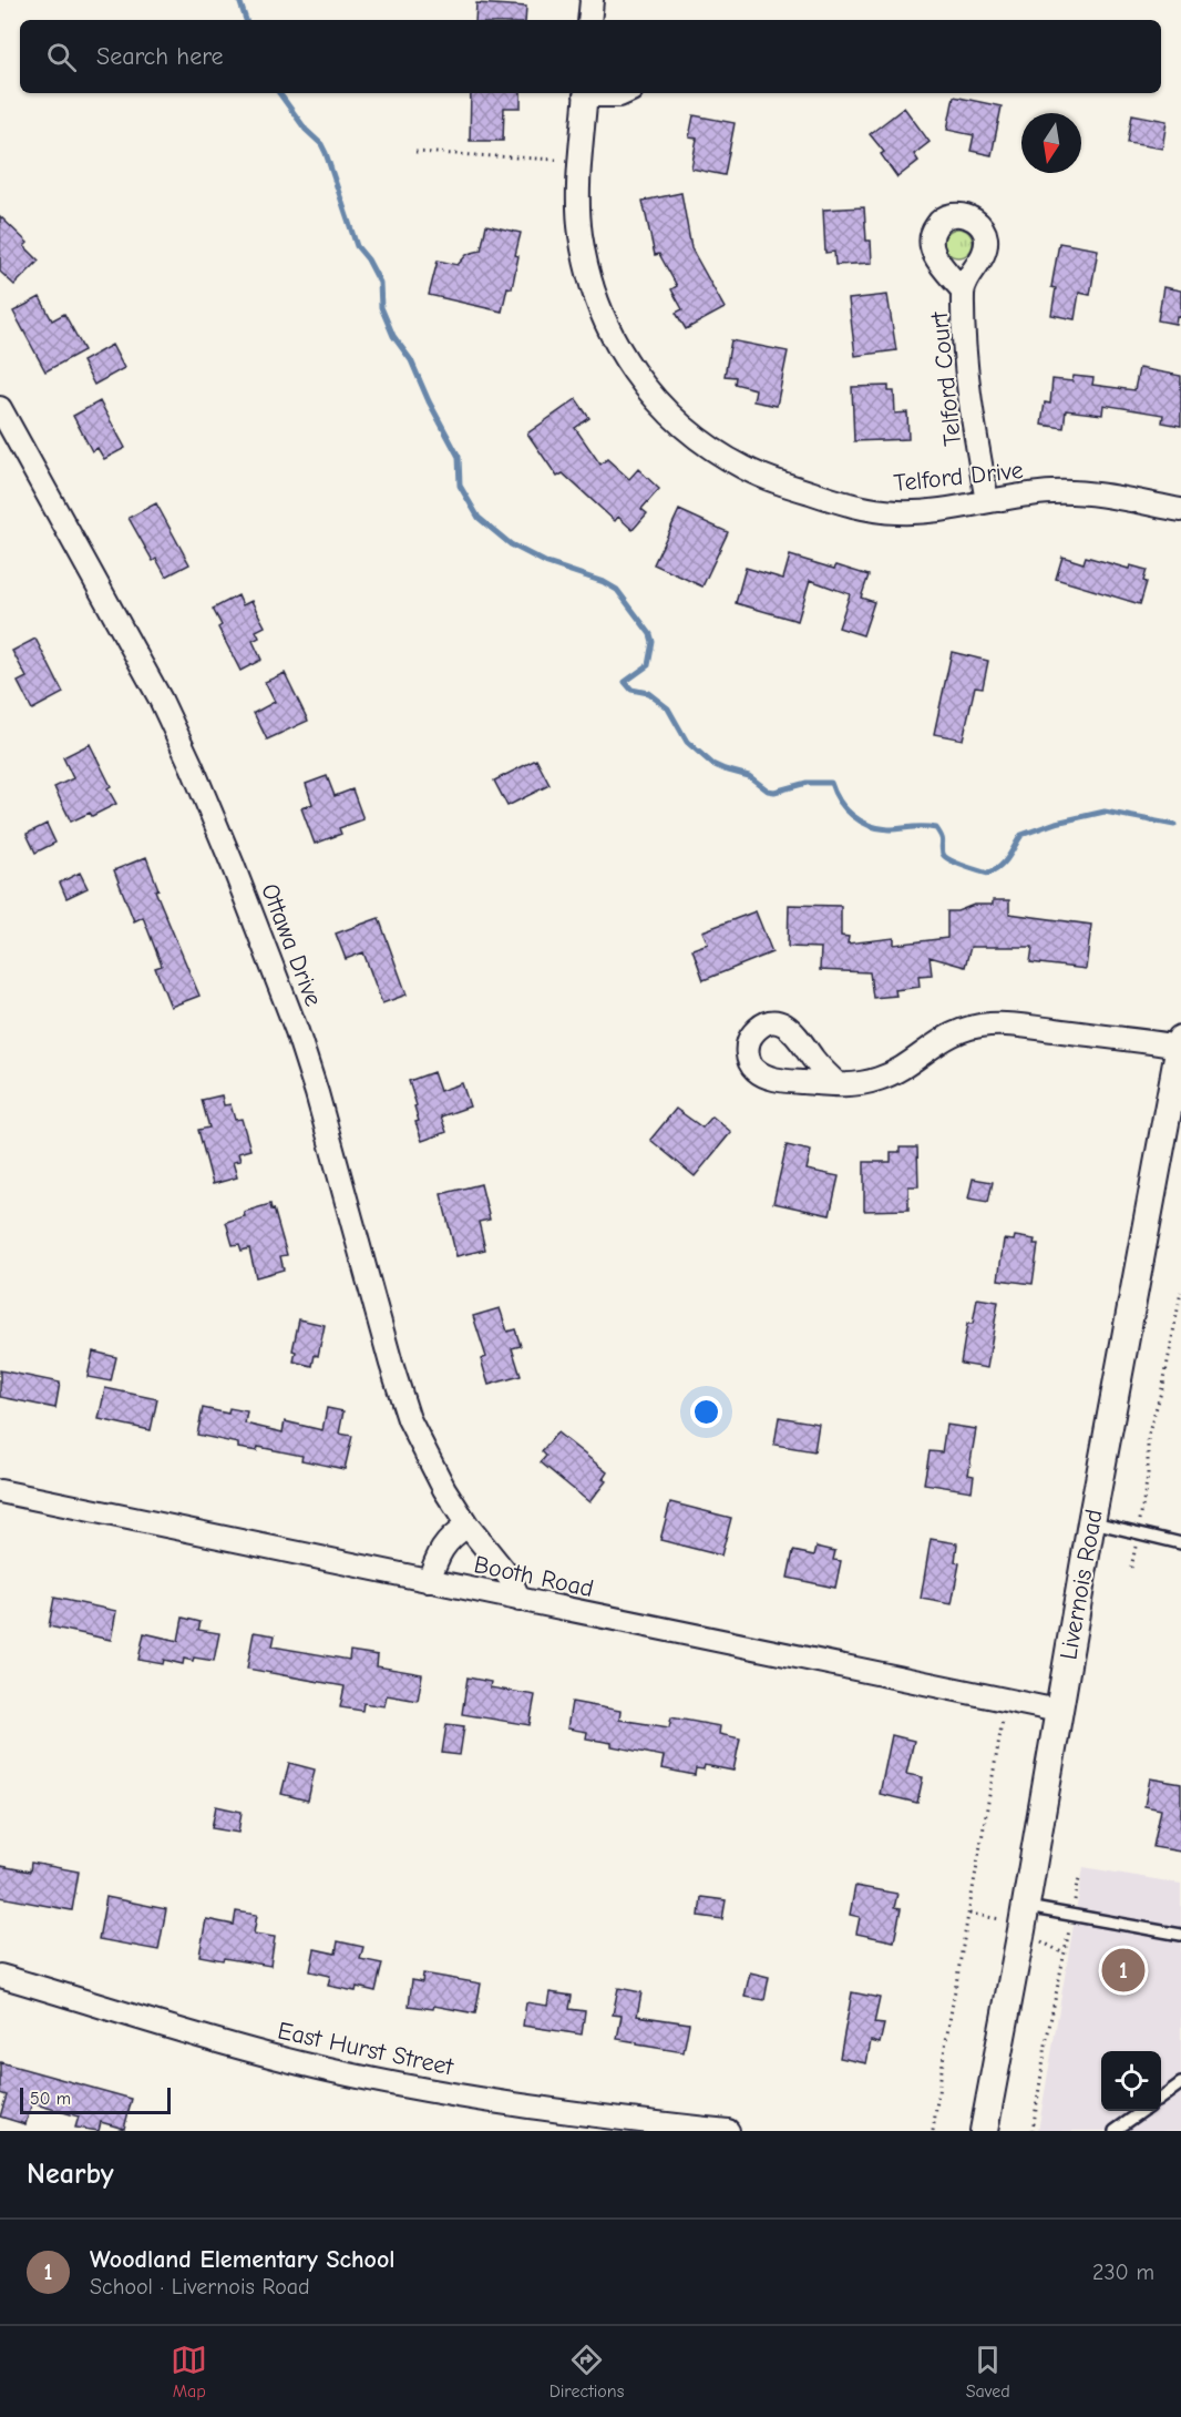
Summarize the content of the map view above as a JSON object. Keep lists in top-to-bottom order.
{
  "streets": {
    "street": [
      "Telford Court",
      "Telford Drive",
      "Ottawa Drive",
      "Booth Road",
      "Livernois Road",
      "East Hurst Street"
    ]
  },
  "crossings": [
    ["Telford Court", "Telford Drive"],
    ["Ottawa Drive", "Booth Road"],
    ["Booth Road", "Livernois Road"]
  ],
  "scale_bar": "50 m",
  "north": "bottom",
  "page": {
    "search": "Search here",
    "pins": "1",
    "scale": "50 m",
    "heading": "Nearby",
    "list": [
      {
        "mark": "1",
        "name": "Woodland Elementary School",
        "note": "School · Livernois Road",
        "value": "230 m"
      }
    ],
    "nav": ["Map", "Directions", "Saved"]
  }
}
